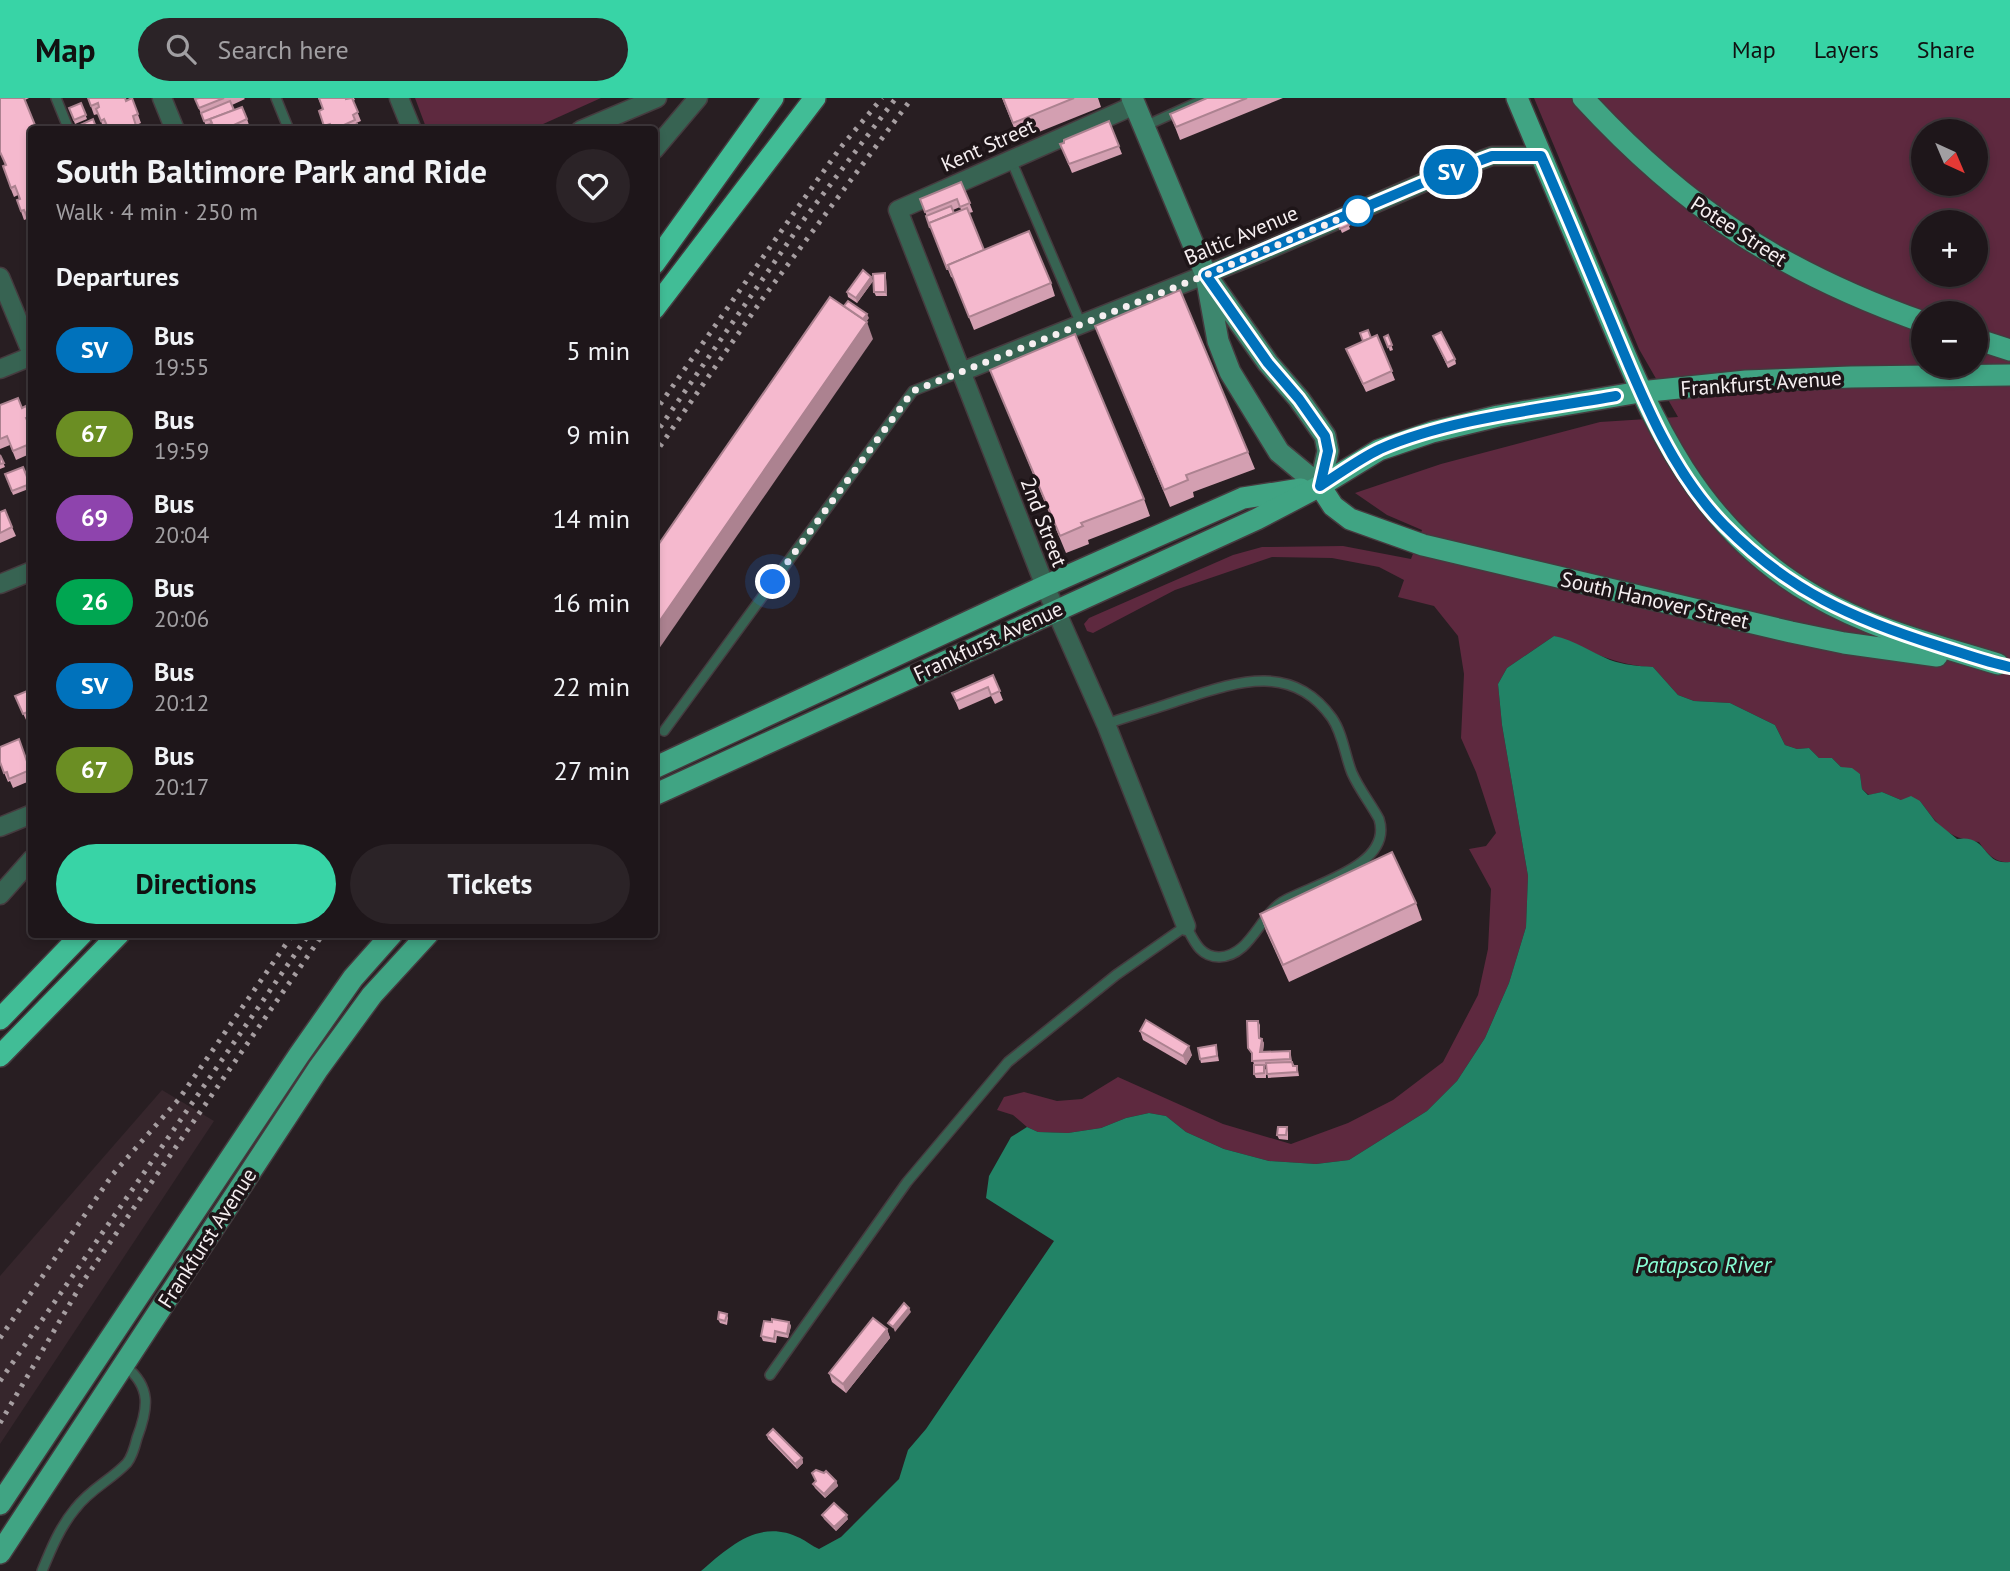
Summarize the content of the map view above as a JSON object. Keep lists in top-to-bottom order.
{
  "streets": {
    "main road": ["Potee Street", "Frankfurst Avenue", "South Hanover Street"],
    "street": ["Kent Street", "Baltic Avenue", "2nd Street"]
  },
  "crossings": [
    ["Kent Street", "2nd Street"],
    ["Kent Street", "South Hanover Street"],
    ["Baltic Avenue", "2nd Street"],
    ["Baltic Avenue", "South Hanover Street"],
    ["Frankfurst Avenue", "2nd Street"],
    ["Frankfurst Avenue", "South Hanover Street"]
  ],
  "water": ["Patapsco River"],
  "lines": ["bus line SV"],
  "north": "bottom right",
  "page": {
    "header": "Map",
    "search": "Search here",
    "nav": ["Map", "Layers", "Share"],
    "on_map": "SV",
    "map_buttons": ["+", "−"],
    "heading": [
      ["South Baltimore Park and Ride", "Walk · 4 min · 250 m"],
      "Departures"
    ],
    "list": [
      {
        "mark": "SV",
        "name": "Bus",
        "note": "19:55",
        "value": "5 min"
      },
      {
        "mark": "67",
        "name": "Bus",
        "note": "19:59",
        "value": "9 min"
      },
      {
        "mark": "69",
        "name": "Bus",
        "note": "20:04",
        "value": "14 min"
      },
      {
        "mark": "26",
        "name": "Bus",
        "note": "20:06",
        "value": "16 min"
      },
      {
        "mark": "SV",
        "name": "Bus",
        "note": "20:12",
        "value": "22 min"
      },
      {
        "mark": "67",
        "name": "Bus",
        "note": "20:17",
        "value": "27 min"
      }
    ],
    "buttons": ["Directions", "Tickets"]
  }
}
